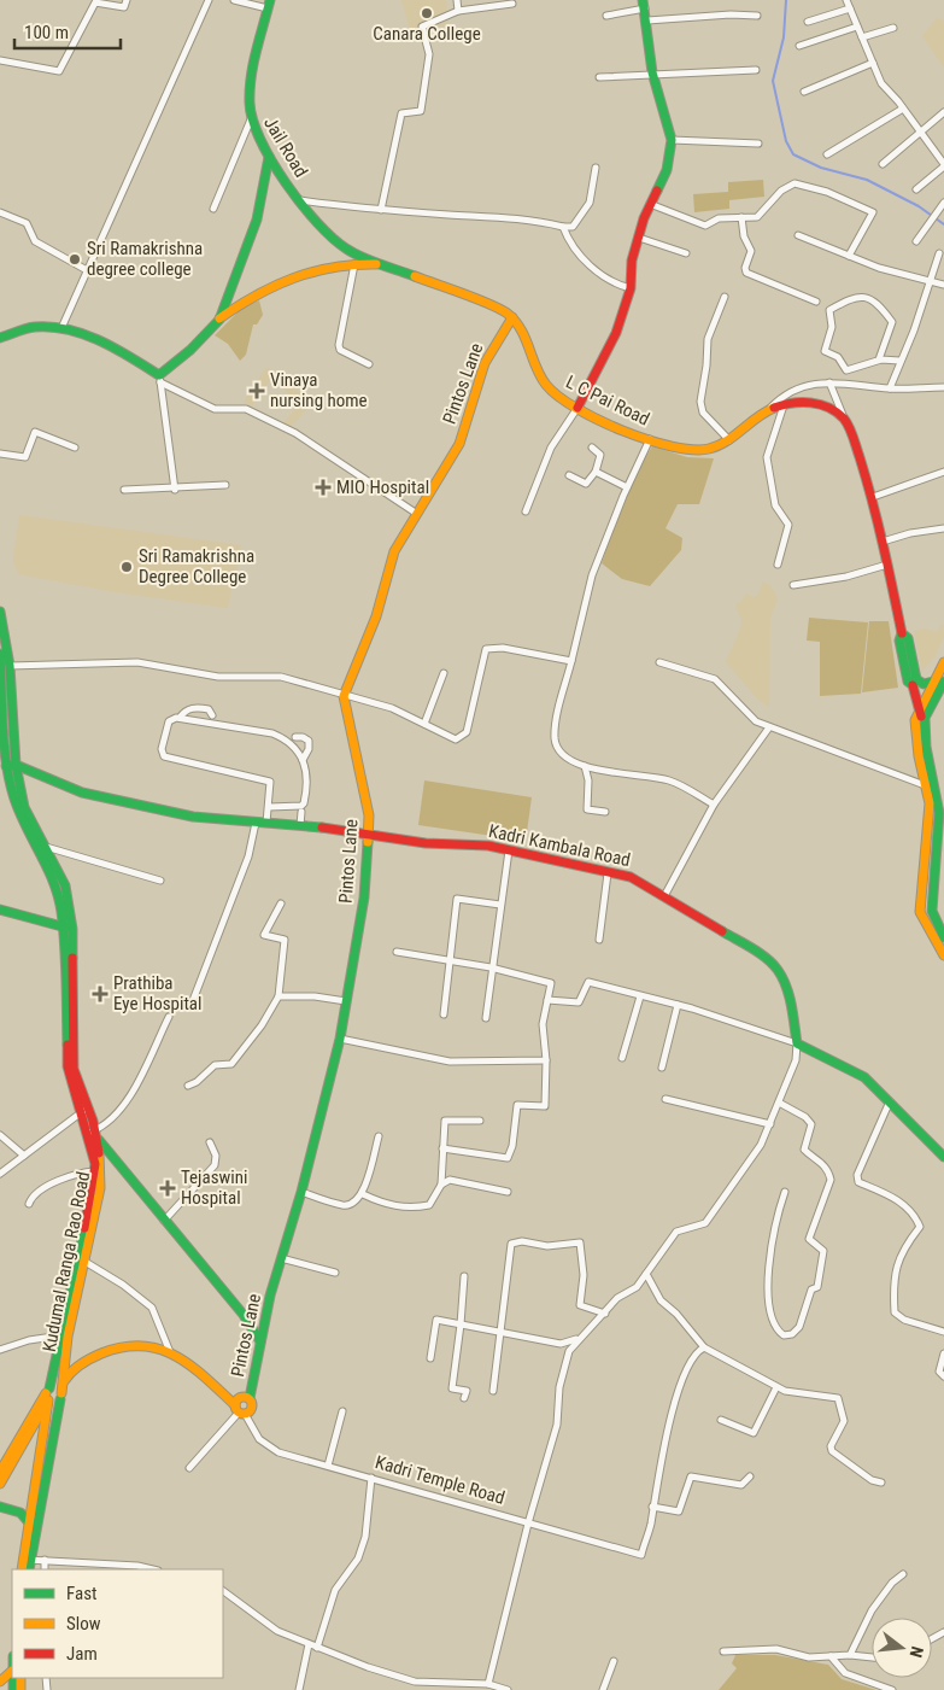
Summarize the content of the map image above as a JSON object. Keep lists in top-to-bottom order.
{
  "streets": {
    "street": [
      "Jail Road",
      "Pintos Lane",
      "L C Pai Road",
      "Kadri Kambala Road",
      "Kudumal Ranga Rao Road",
      "Kadri Temple Road"
    ]
  },
  "crossings": [
    ["Jail Road", "L C Pai Road"],
    ["Pintos Lane", "L C Pai Road"],
    ["Pintos Lane", "Kadri Kambala Road"],
    ["Pintos Lane", "Kadri Temple Road"],
    ["Kadri Kambala Road", "Kudumal Ranga Rao Road"],
    ["Kudumal Ranga Rao Road", "Kadri Temple Road"]
  ],
  "places": {
    "other": ["Canara College", "Sri Ramakrishna degree college", "Sri Ramakrishna Degree College"],
    "health": [
      "Vinaya nursing home",
      "MIO Hospital",
      "Prathiba Eye Hospital",
      "Tejaswini Hospital"
    ]
  },
  "legend": ["Fast", "Slow", "Jam"],
  "scale_bar": "100 m",
  "north": "right"
}
